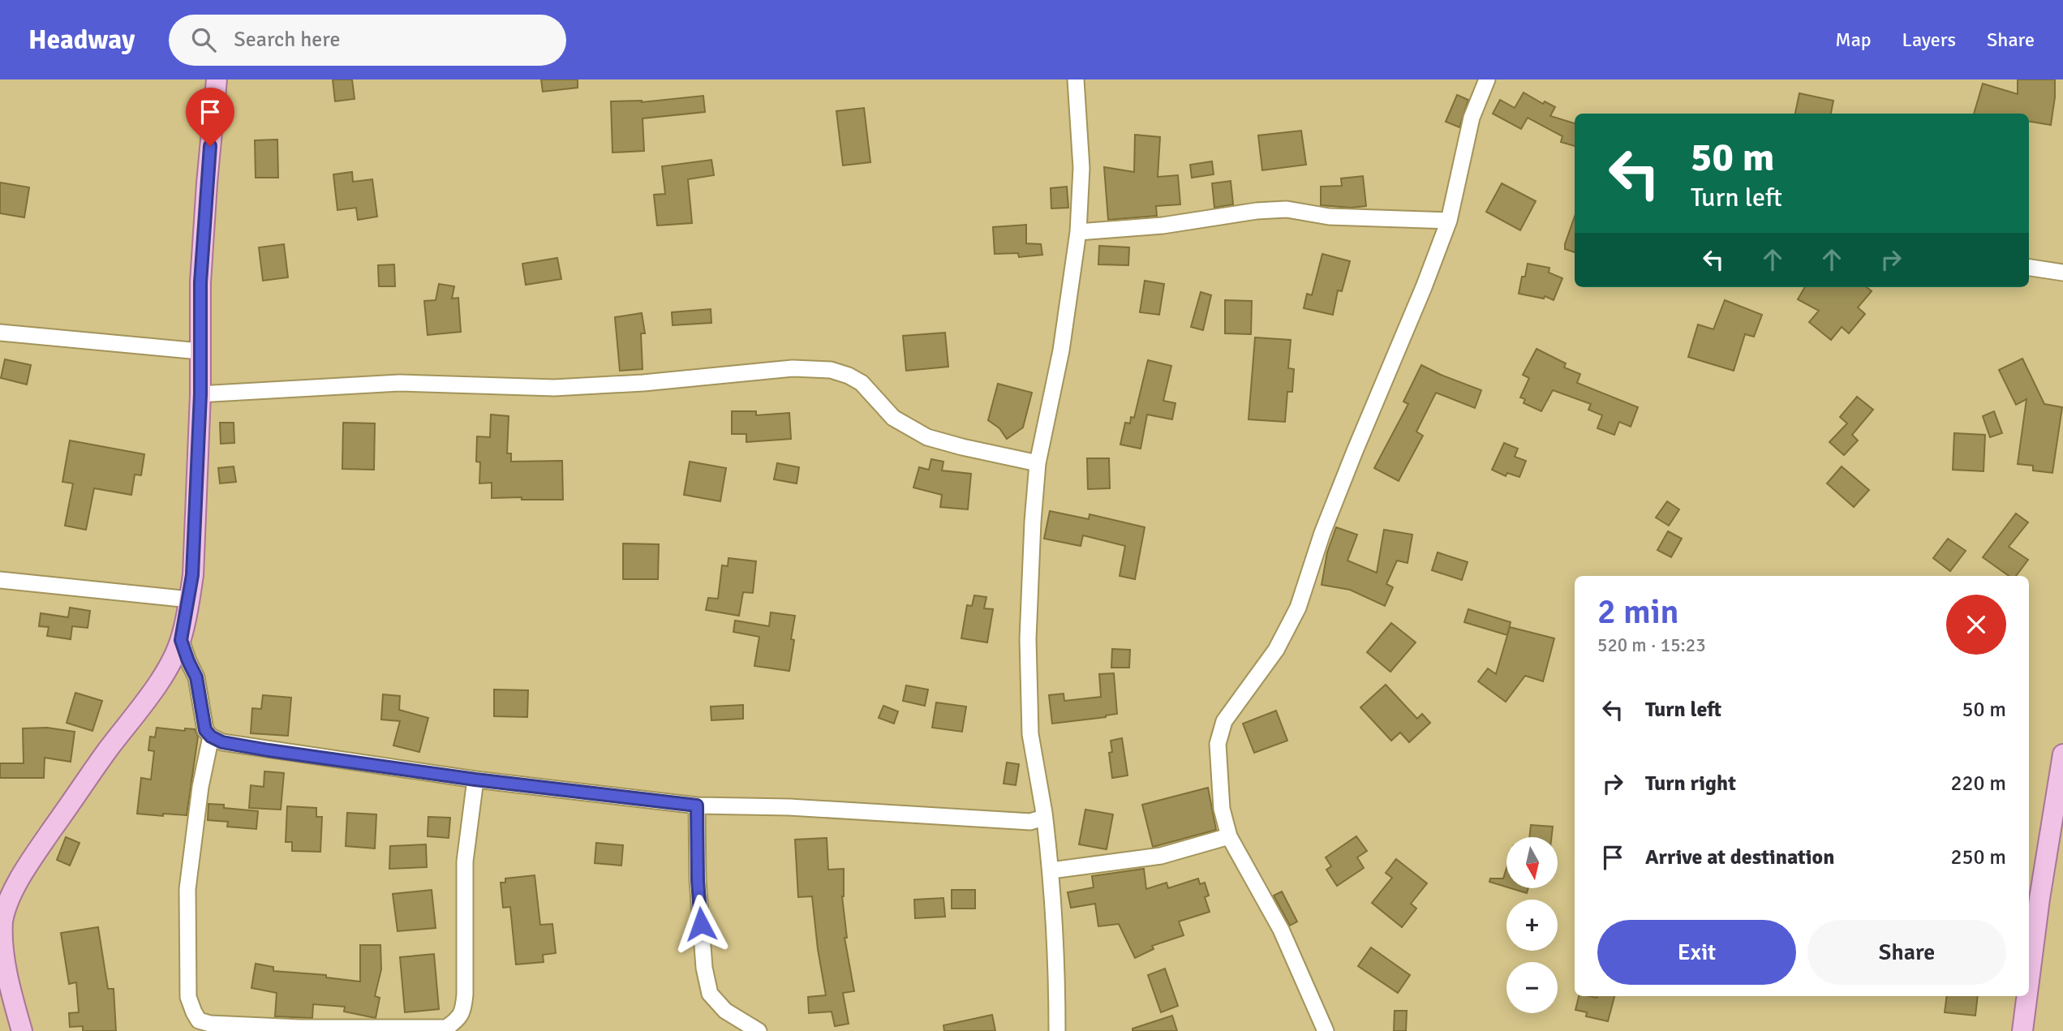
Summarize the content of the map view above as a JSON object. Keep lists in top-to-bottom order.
{
  "north": "bottom",
  "page": {
    "header": "Headway",
    "search": "Search here",
    "nav": ["Map", "Layers", "Share"],
    "turn": ["50 m", "Turn left"],
    "heading": ["2 min", "520 m · 15:23"],
    "list": [
      {
        "name": "Turn left",
        "value": "50 m"
      },
      {
        "name": "Turn right",
        "value": "220 m"
      },
      {
        "name": "Arrive at destination",
        "value": "250 m"
      }
    ],
    "map_buttons": ["+", "−"],
    "buttons": ["Exit", "Share"]
  }
}
